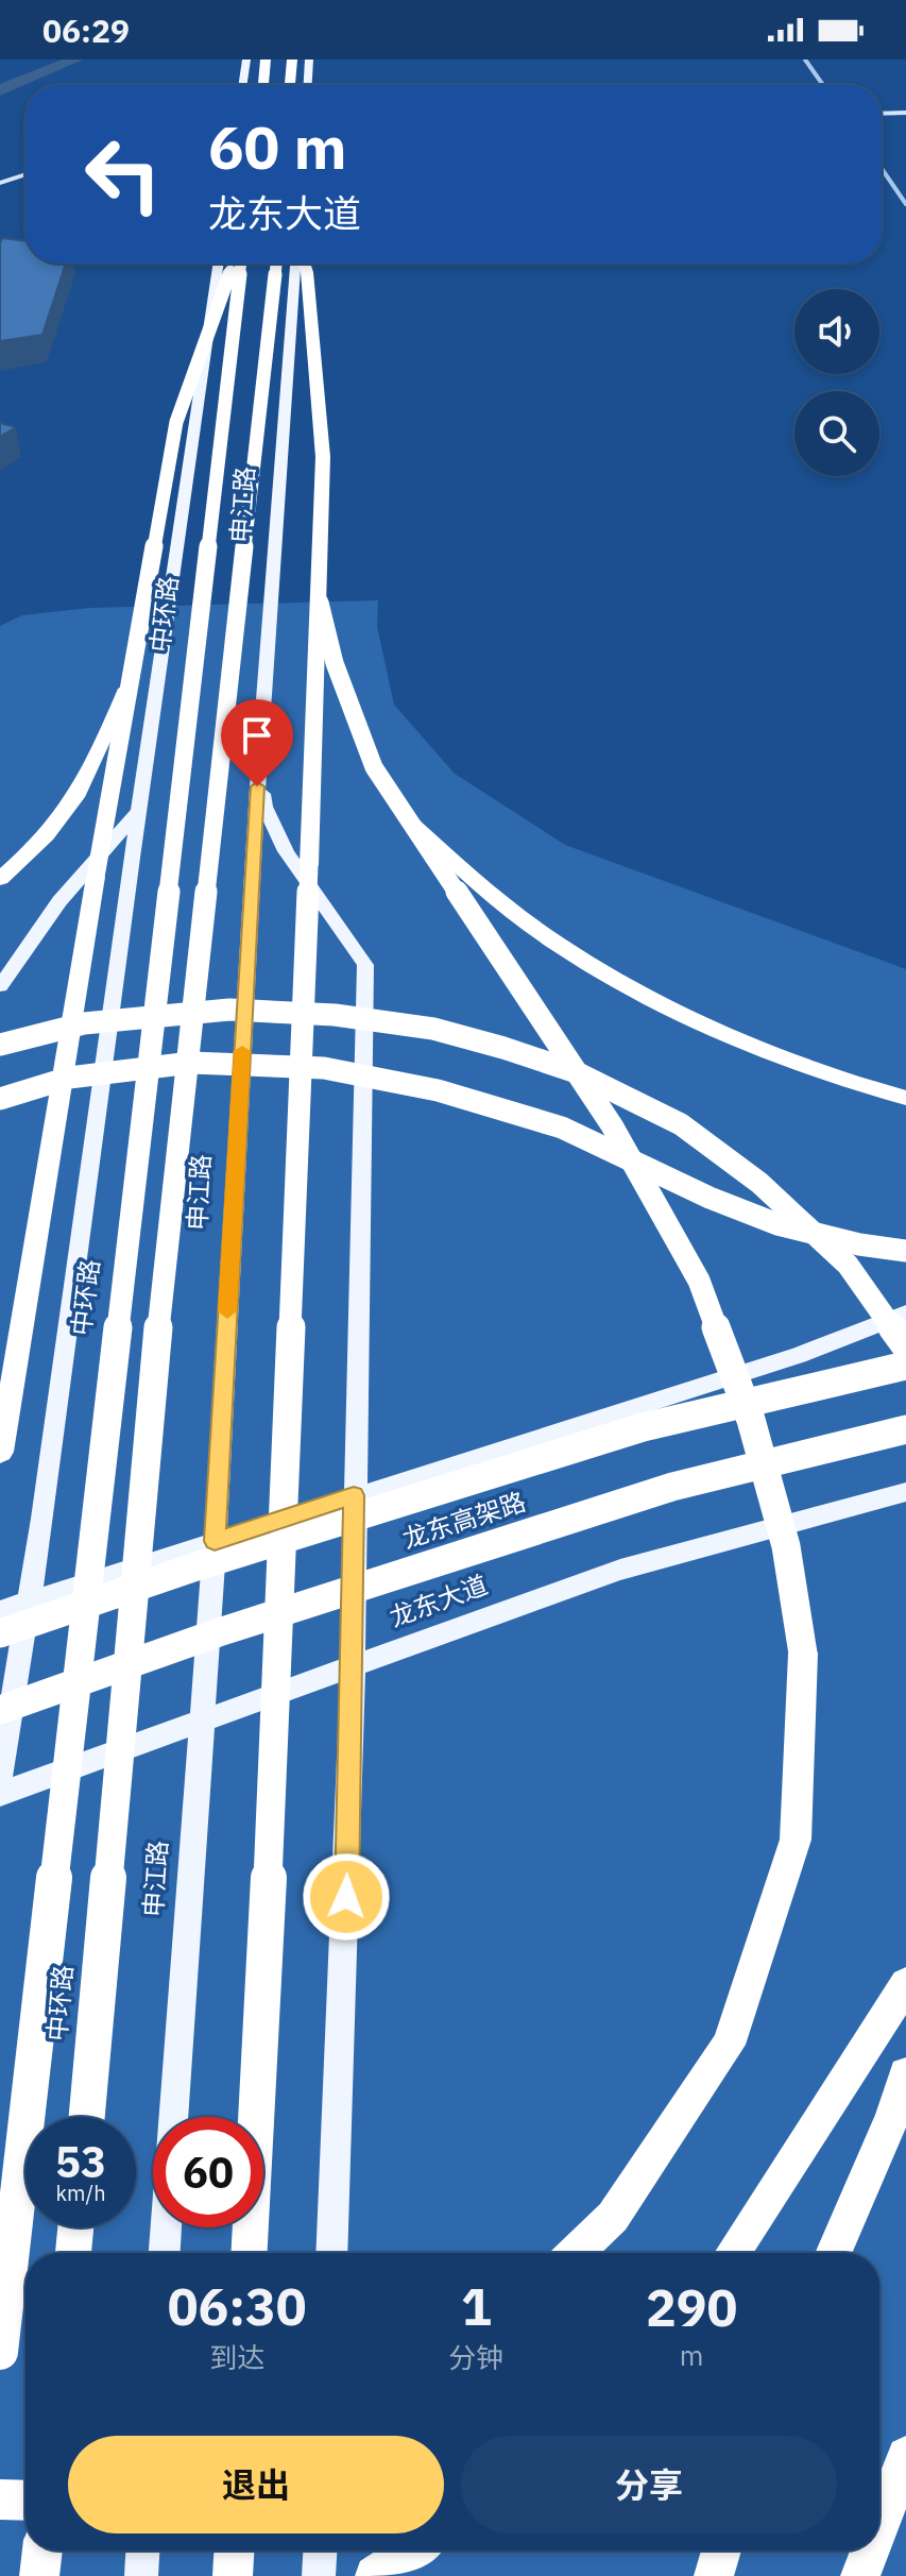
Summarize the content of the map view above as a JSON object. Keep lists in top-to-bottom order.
{
  "streets": {
    "highway": ["中环路", "龙东高架路"],
    "main road": ["申江路", "龙东大道"]
  },
  "crossings": [
    ["申江路", "龙东大道"]
  ],
  "page": {
    "status": "06:29",
    "turn": ["60 m", "龙东大道"],
    "speed": "53 km/h",
    "limit": "60",
    "eta": [
      "06:30",
      "到达",
      "1",
      "分钟",
      "290",
      "m"
    ],
    "buttons": ["退出", "分享"]
  }
}
